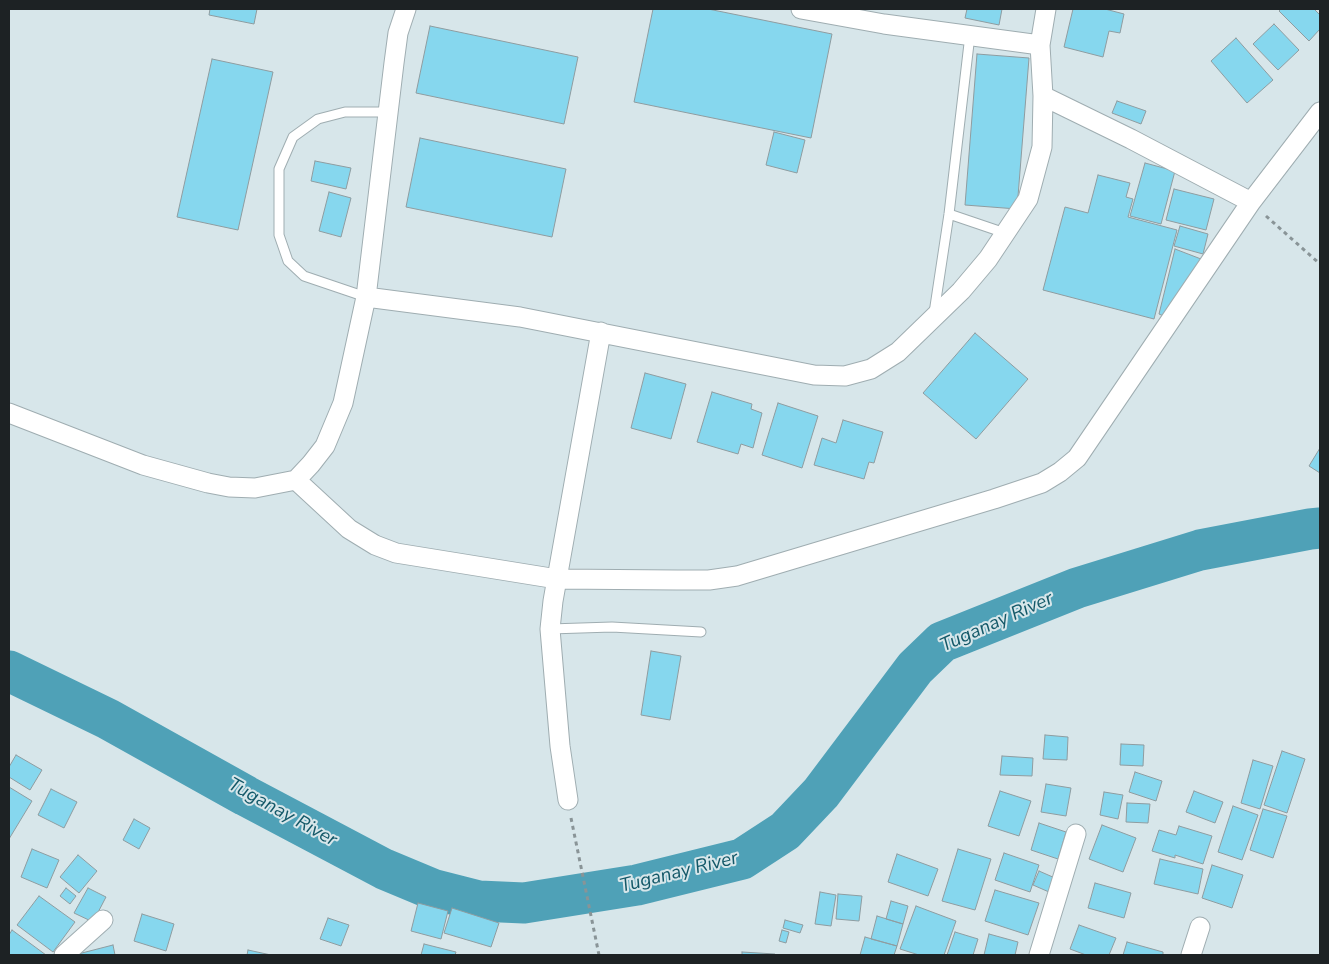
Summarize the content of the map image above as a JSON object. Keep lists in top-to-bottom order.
{
  "water": ["Tuganay River"]
}
